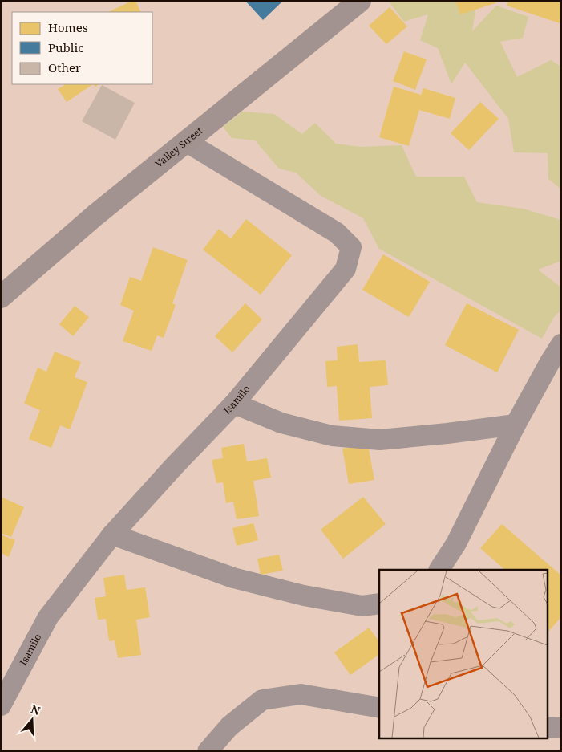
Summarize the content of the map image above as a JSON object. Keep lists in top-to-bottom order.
{
  "streets": {
    "main road": ["Valley Street"],
    "street": ["Isamilo"]
  },
  "crossings": [
    ["Valley Street", "Isamilo"]
  ],
  "legend": ["Homes", "Public", "Other"],
  "north": "top"
}
